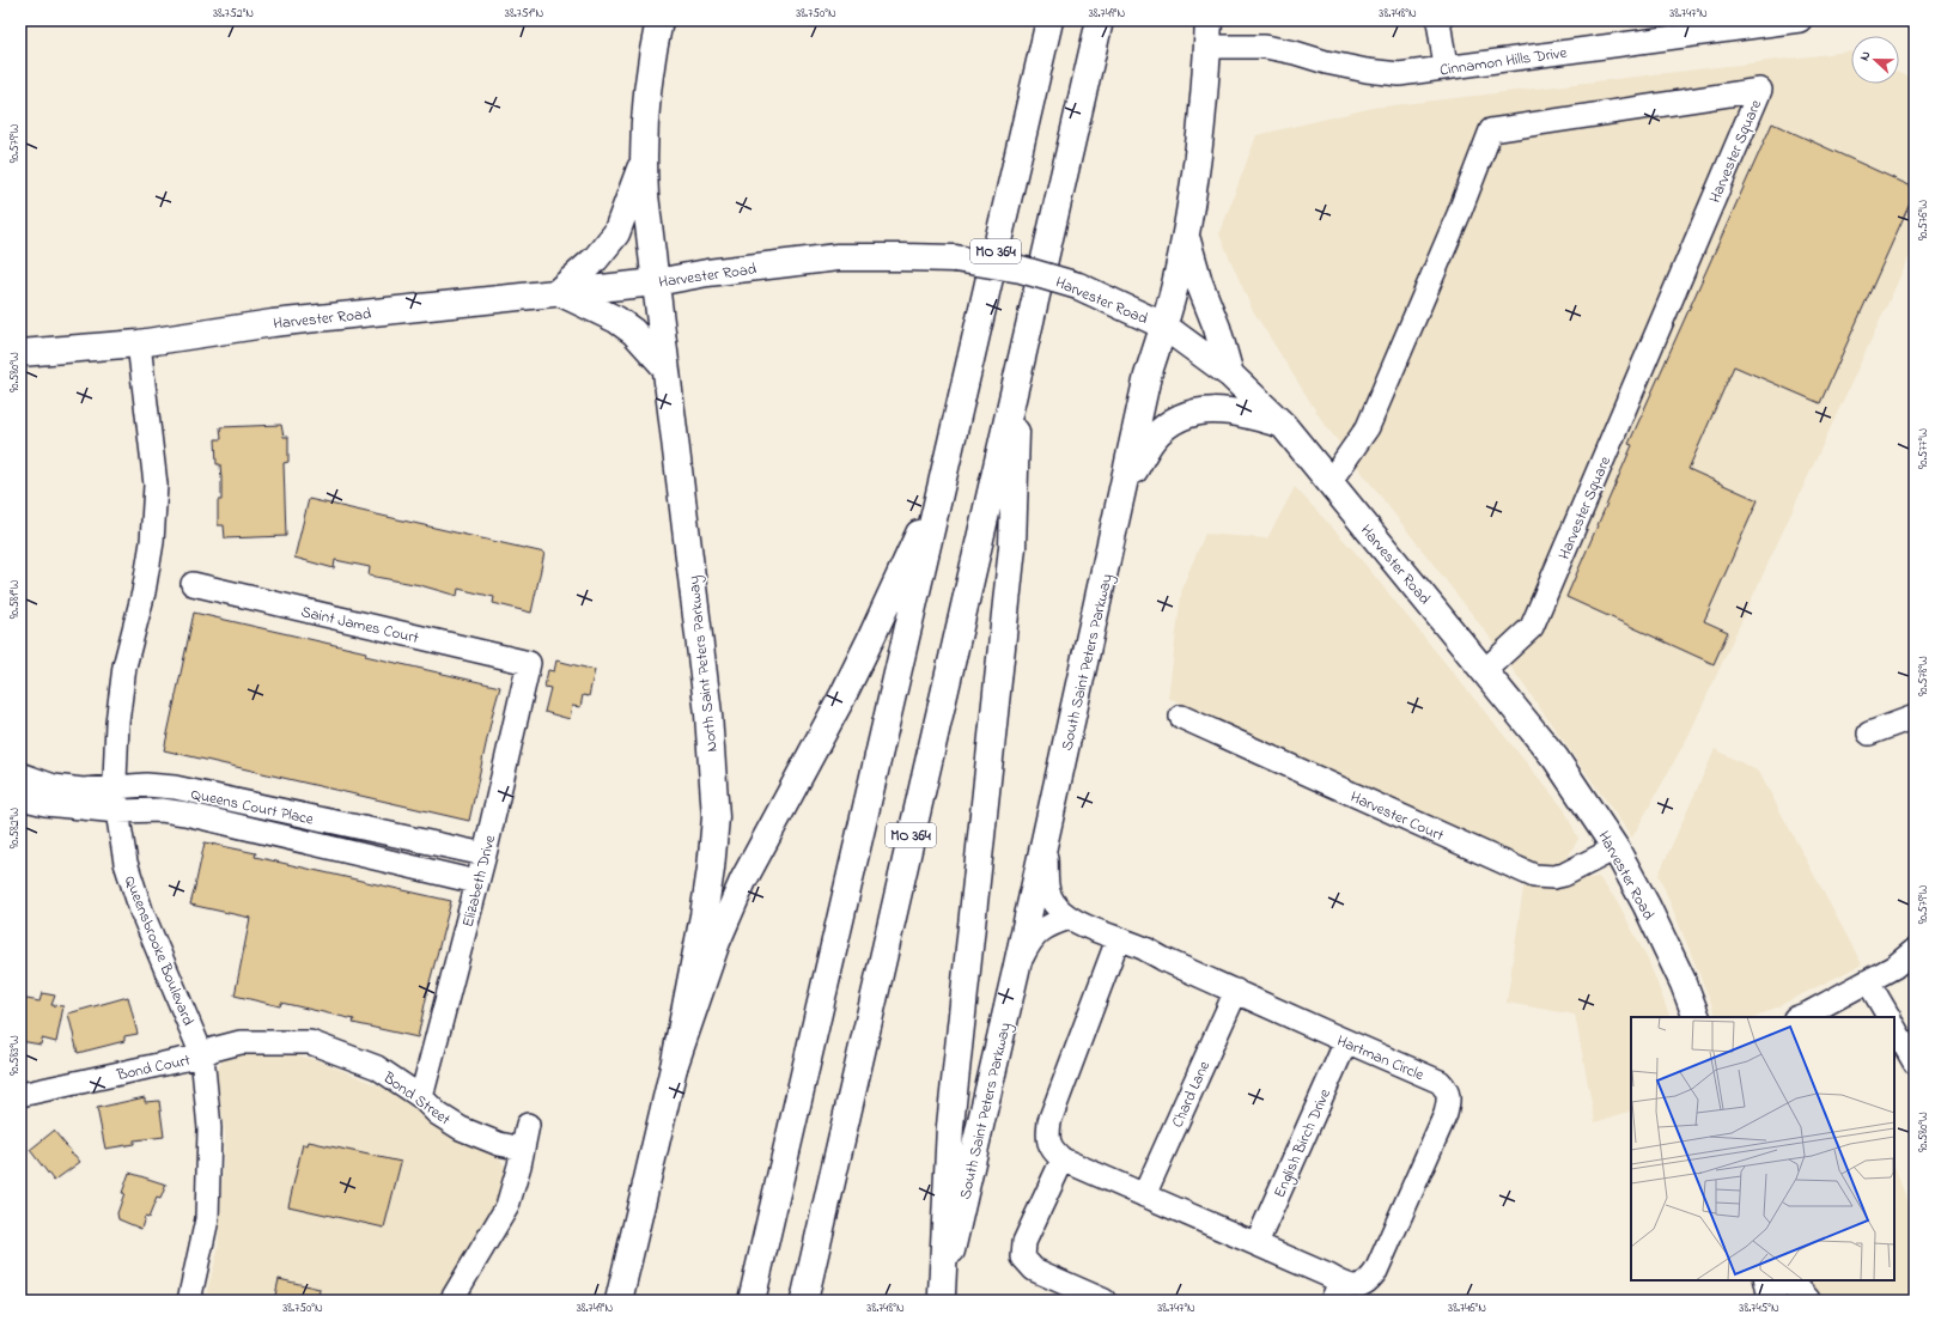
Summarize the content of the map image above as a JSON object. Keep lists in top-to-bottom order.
{
  "streets": {
    "main road": [
      "MO 364",
      "Harvester Road",
      "South Saint Peters Parkway",
      "North Saint Peters Parkway"
    ],
    "street": [
      "Cinnamon Hills Drive",
      "Harvester Square",
      "Saint James Court",
      "Queens Court Place",
      "Harvester Court",
      "Elizabeth Drive",
      "Queensbrooke Boulevard",
      "Hartman Circle",
      "Bond Court",
      "Chard Lane",
      "Bond Street",
      "English Birch Drive"
    ]
  },
  "crossings": [
    ["Cinnamon Hills Drive", "South Saint Peters Parkway"],
    ["Harvester Square", "Harvester Road"],
    ["Harvester Road", "South Saint Peters Parkway"],
    ["Harvester Road", "North Saint Peters Parkway"],
    ["Harvester Road", "Harvester Court"],
    ["Harvester Road", "Queensbrooke Boulevard"],
    ["Saint James Court", "Elizabeth Drive"],
    ["South Saint Peters Parkway", "Hartman Circle"],
    ["Queens Court Place", "Elizabeth Drive"],
    ["Queens Court Place", "Queensbrooke Boulevard"],
    ["Elizabeth Drive", "Bond Street"],
    ["Queensbrooke Boulevard", "Bond Court"],
    ["Queensbrooke Boulevard", "Bond Street"],
    ["Hartman Circle", "Chard Lane"],
    ["Hartman Circle", "English Birch Drive"],
    ["Bond Court", "Bond Street"]
  ],
  "north": "left",
  "coordinates": [
    "38.752°N",
    "38.751°N",
    "38.750°N",
    "38.749°N",
    "38.748°N",
    "38.747°N",
    "90.579°W",
    "90.576°W",
    "90.580°W",
    "90.577°W",
    "90.581°W",
    "90.578°W",
    "90.582°W",
    "90.583°W",
    "38.746°N",
    "38.745°N"
  ]
}
